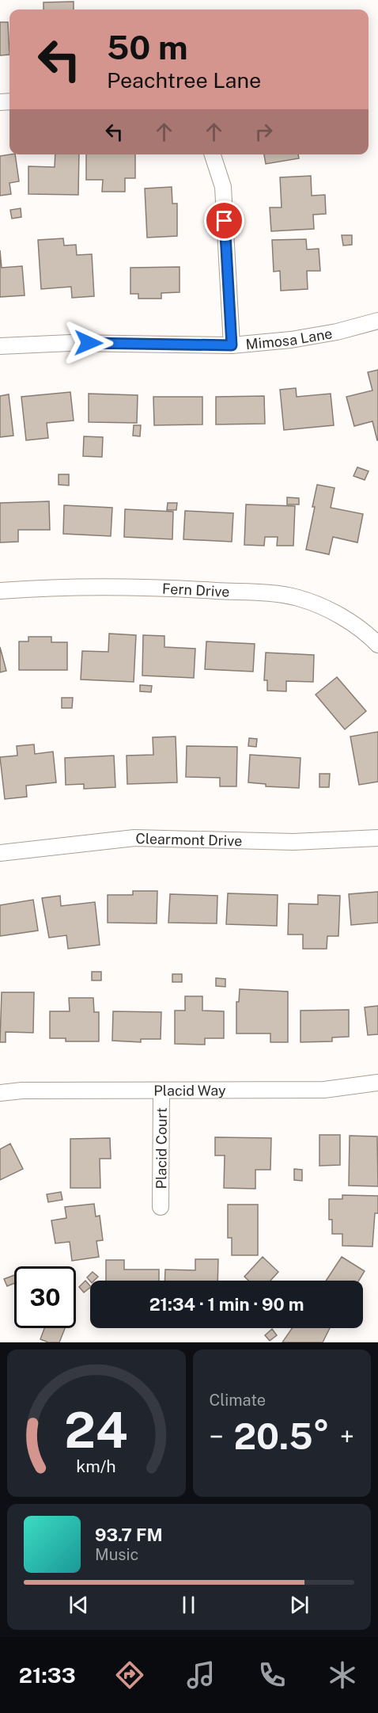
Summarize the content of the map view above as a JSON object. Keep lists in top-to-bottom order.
{
  "streets": {
    "street": [
      "Mimosa Lane",
      "Fern Drive",
      "Clearmont Drive",
      "Placid Way",
      "Placid Court"
    ]
  },
  "crossings": [
    ["Placid Way", "Placid Court"]
  ],
  "page": {
    "turn": ["50 m", "Peachtree Lane"],
    "limit": "30",
    "trip": "21:34 · 1 min · 90 m",
    "tile": "Climate",
    "heat": ["−", "20.5°", "+"],
    "song": ["93.7 FM", "Music"],
    "tabs": "21:33",
    "gauge": ["24", "km/h"]
  }
}
